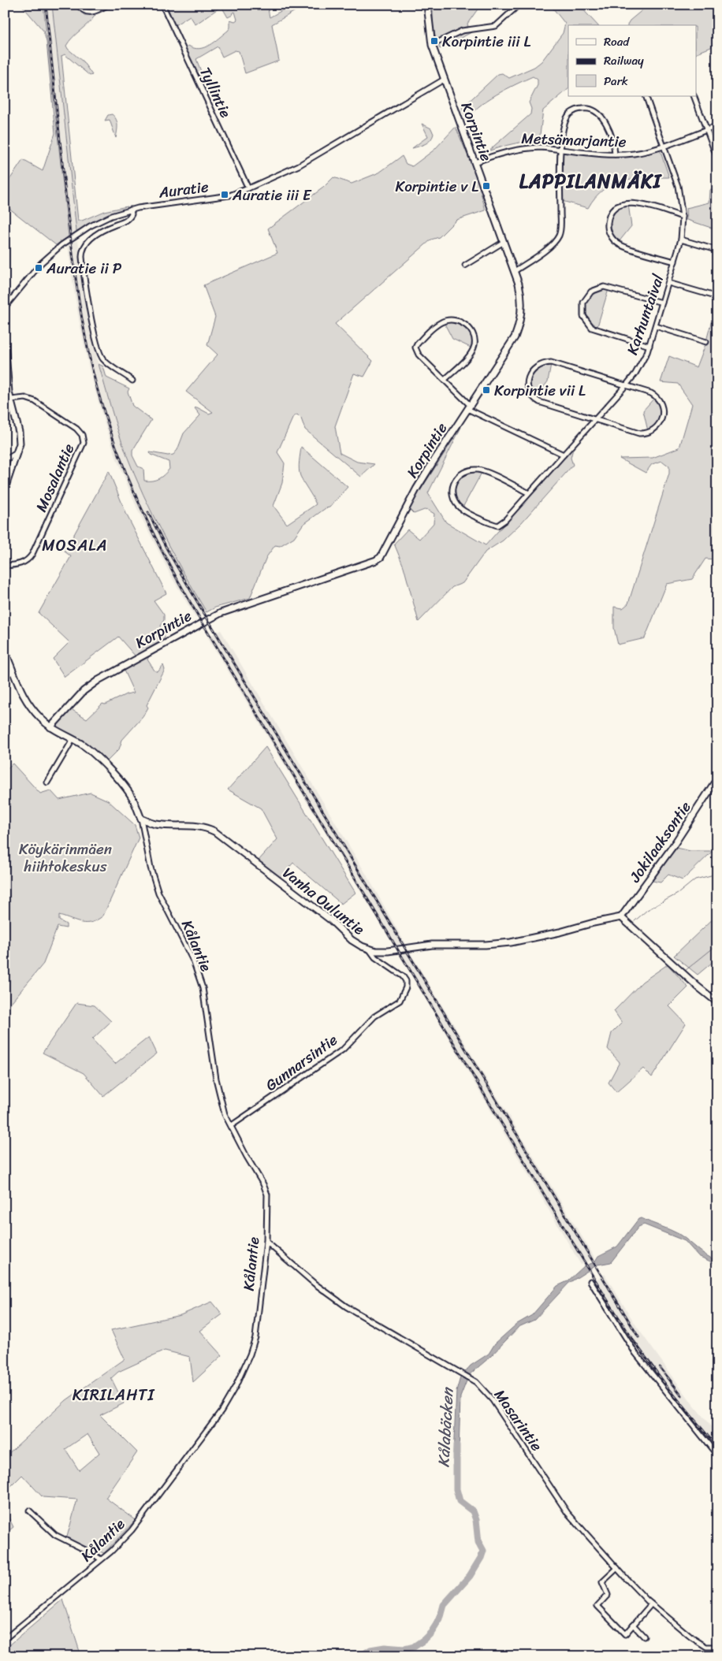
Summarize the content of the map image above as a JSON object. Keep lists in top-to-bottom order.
{
  "streets": {
    "street": [
      "Tyllintie",
      "Korpintie",
      "Metsämarjantie",
      "Auratie",
      "Karhuntaival",
      "Mosalantie",
      "Jokilaaksontie",
      "Vanha Ouluntie",
      "Kålantie",
      "Gunnarsintie",
      "Masarintie"
    ]
  },
  "crossings": [
    ["Tyllintie", "Auratie"],
    ["Korpintie", "Metsämarjantie"],
    ["Korpintie", "Auratie"],
    ["Metsämarjantie", "Karhuntaival"],
    ["Jokilaaksontie", "Vanha Ouluntie"],
    ["Vanha Ouluntie", "Kålantie"],
    ["Vanha Ouluntie", "Gunnarsintie"],
    ["Kålantie", "Gunnarsintie"],
    ["Kålantie", "Masarintie"]
  ],
  "districts": ["LAPPILANMÄKI", "MOSALA", "KIRILAHTI"],
  "water": ["Kålabäcken"],
  "parks": ["Köykärinmäen hiihtokeskus"],
  "places": {
    "transit": [
      "Korpintie iii L",
      "Korpintie v L",
      "Auratie iii E",
      "Auratie ii P",
      "Korpintie vii L"
    ]
  },
  "legend": ["Road", "Railway", "Park"]
}
